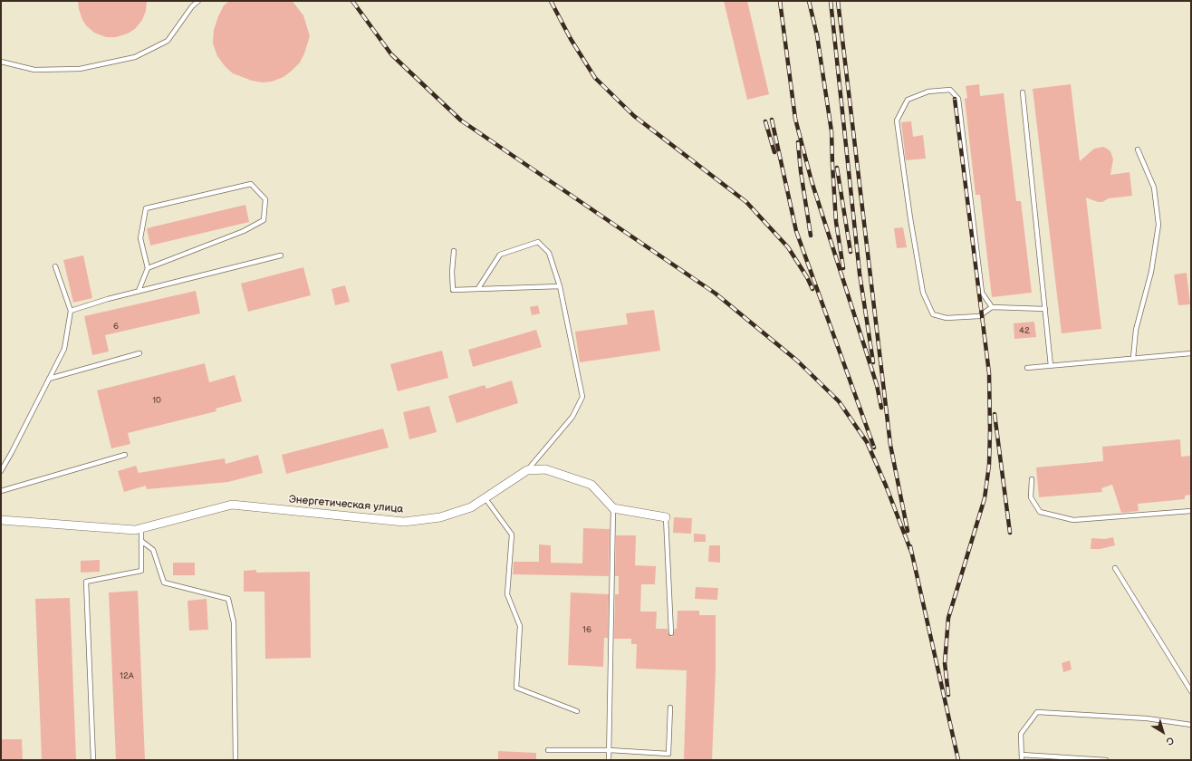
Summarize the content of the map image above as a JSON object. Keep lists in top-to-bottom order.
{
  "streets": {
    "street": ["Энергетическая улица"]
  },
  "house_numbers": [
    "6",
    "42",
    "10",
    "16",
    "12А"
  ],
  "north": "bottom right"
}
